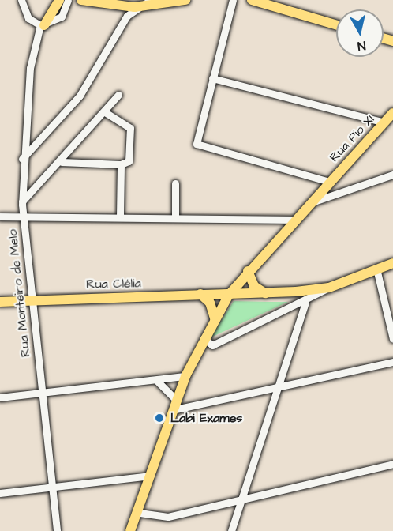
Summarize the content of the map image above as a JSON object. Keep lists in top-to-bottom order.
{
  "streets": {
    "main road": ["Rua Pio XI", "Rua Clélia"],
    "street": ["Rua Monteiro de Melo"]
  },
  "crossings": [
    ["Rua Pio XI", "Rua Clélia"],
    ["Rua Clélia", "Rua Monteiro de Melo"]
  ],
  "places": ["Labi Exames"],
  "north": "bottom"
}
